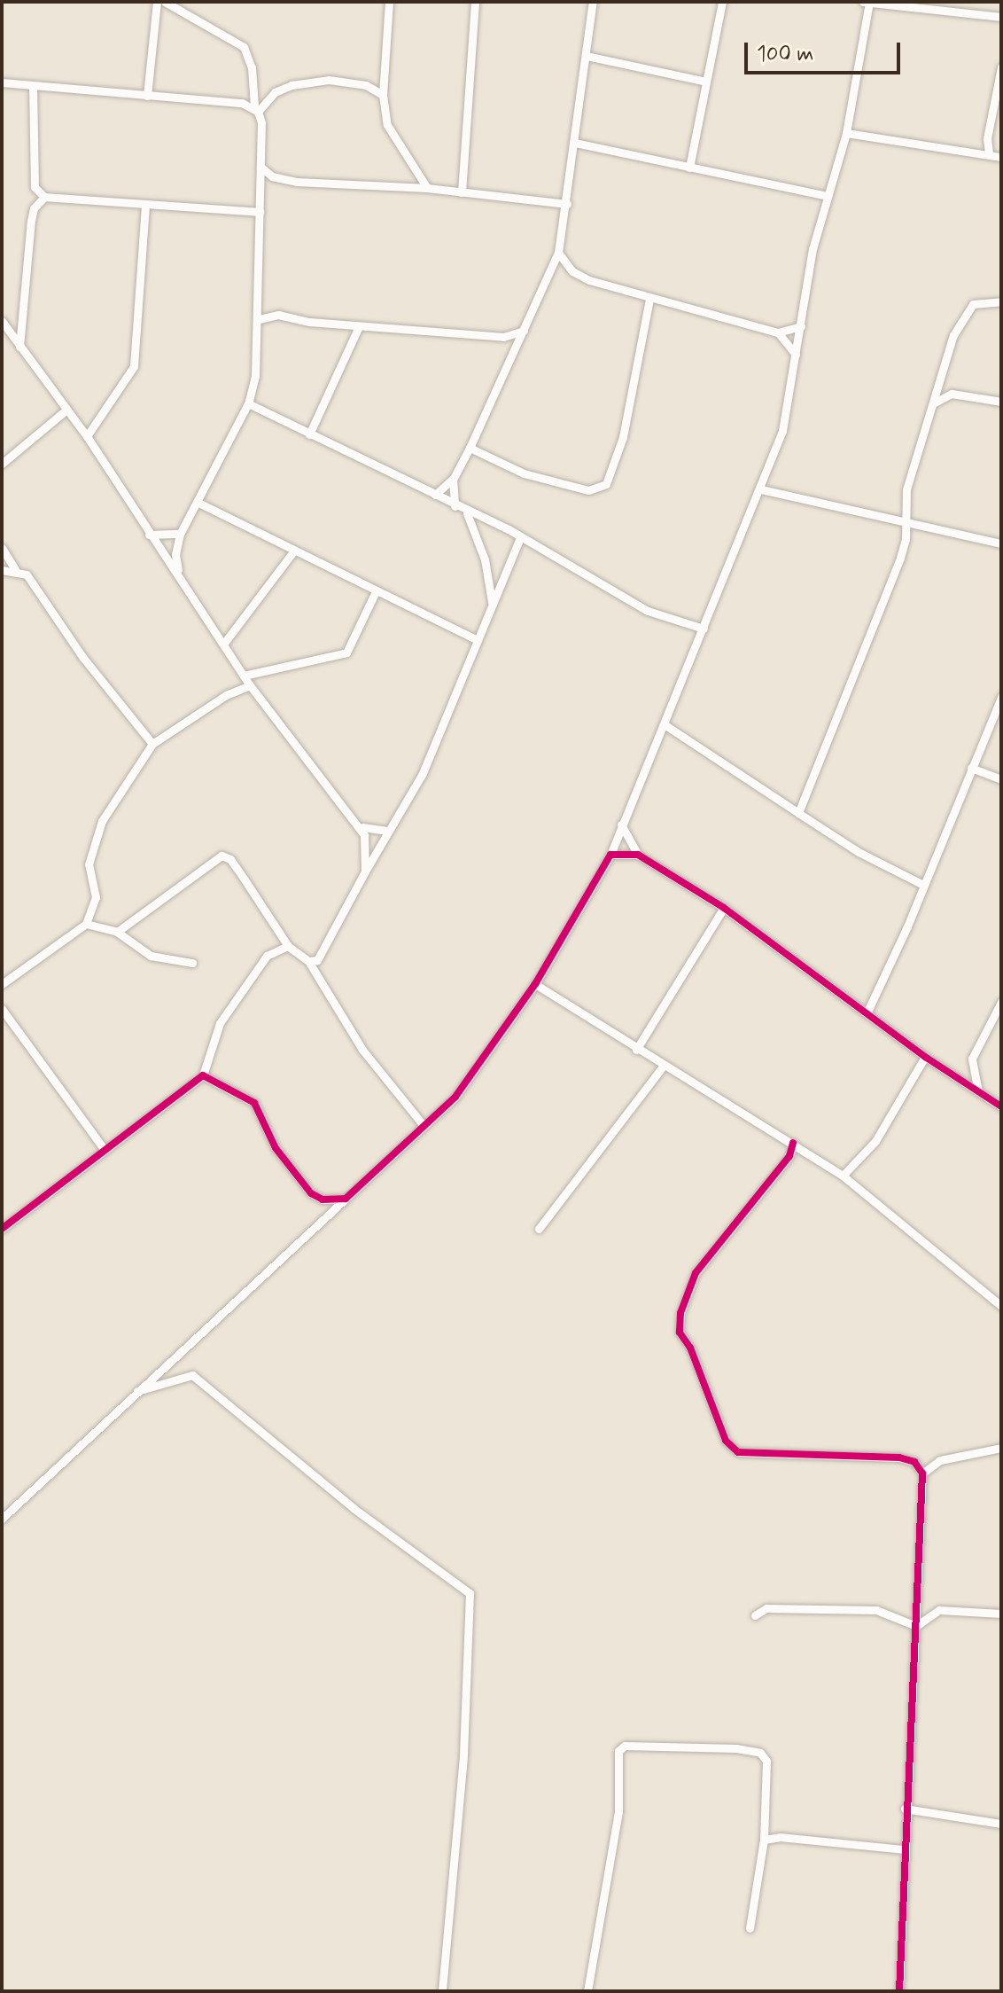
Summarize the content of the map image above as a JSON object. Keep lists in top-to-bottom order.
{
  "scale_bar": "100 m"
}
